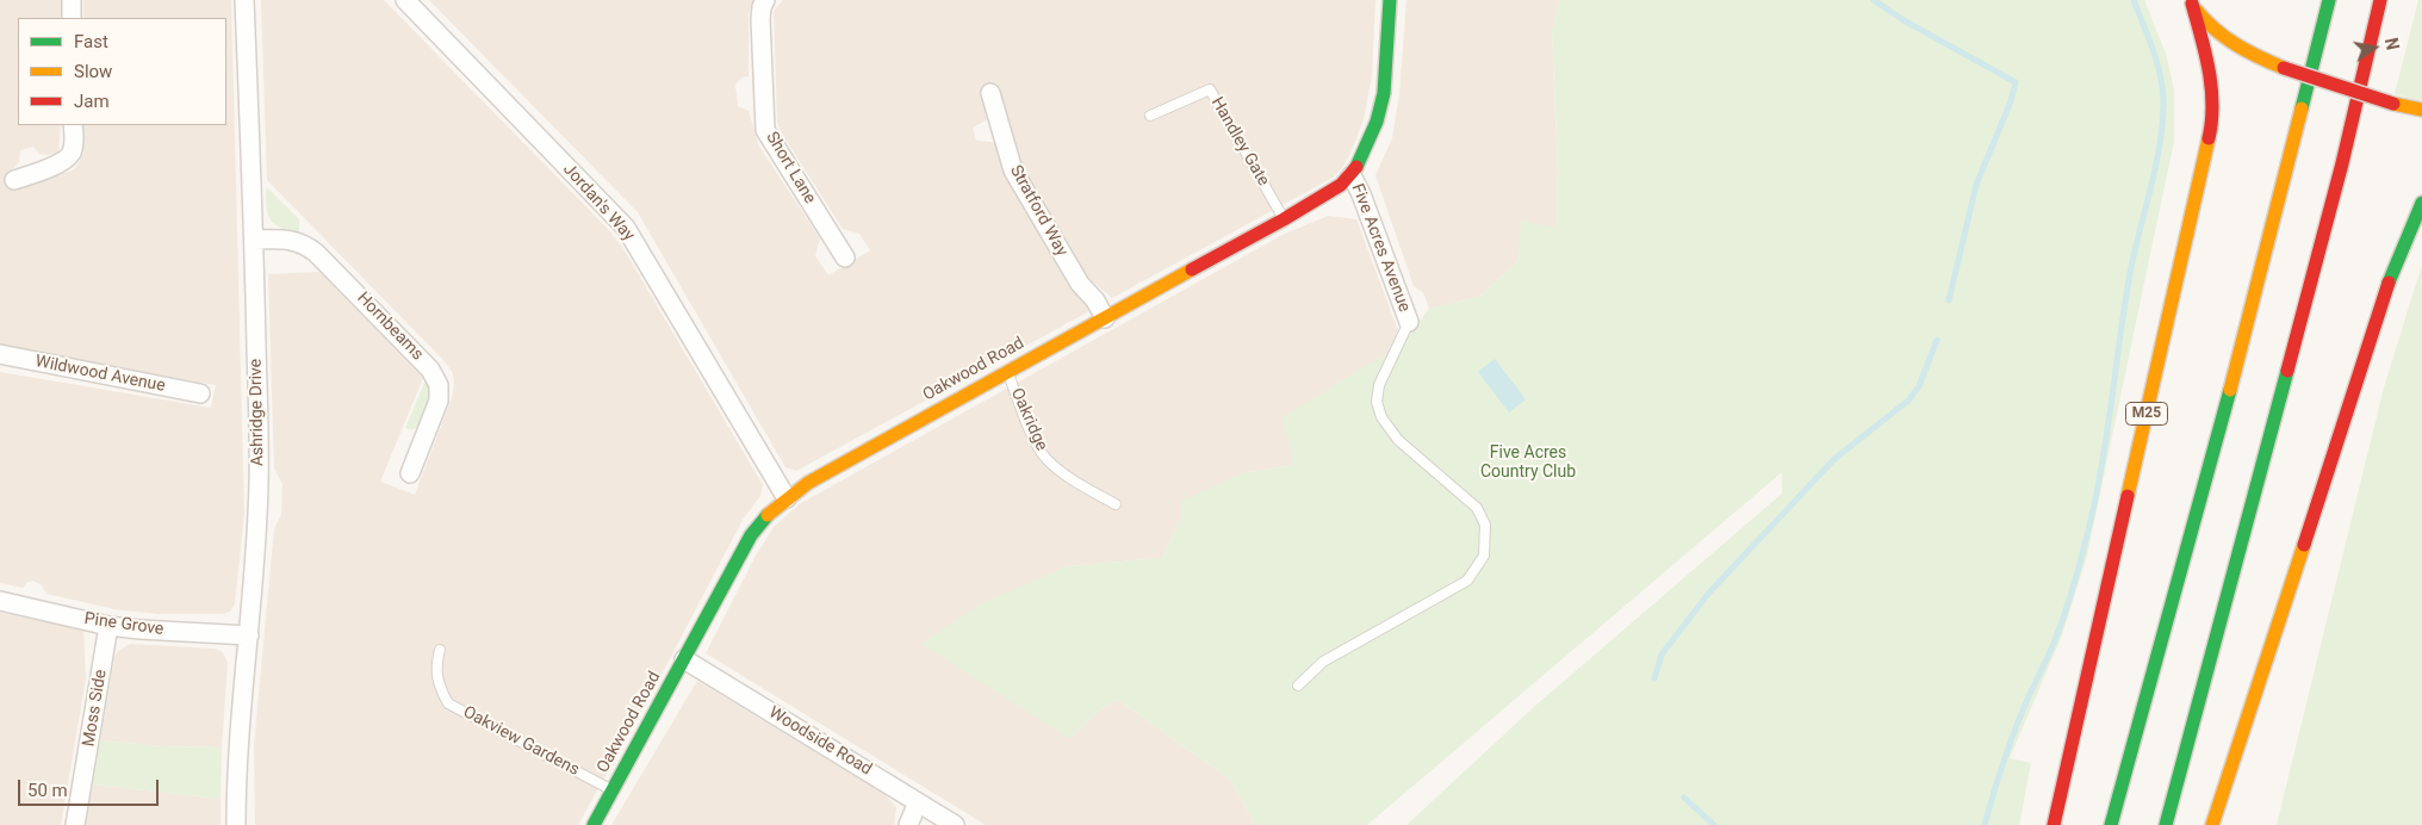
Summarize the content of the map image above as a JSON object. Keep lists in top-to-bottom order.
{
  "streets": {
    "main road": ["Oakwood Road", "M25"],
    "street": [
      "Short Lane",
      "Jordan's Way",
      "Stratford Way",
      "Five Acres Avenue",
      "Hornbeams",
      "Wildwood Avenue",
      "Ashridge Drive",
      "Pine Grove",
      "Moss Side",
      "Woodside Road"
    ],
    "lane": ["Handley Gate", "Oakridge", "Oakview Gardens"]
  },
  "crossings": [
    ["Handley Gate", "Oakwood Road"],
    ["Jordan's Way", "Oakwood Road"],
    ["Stratford Way", "Oakwood Road"],
    ["Five Acres Avenue", "Oakwood Road"],
    ["Hornbeams", "Ashridge Drive"],
    ["Oakwood Road", "Oakridge"],
    ["Oakwood Road", "Oakview Gardens"],
    ["Oakwood Road", "Woodside Road"],
    ["Ashridge Drive", "Pine Grove"],
    ["Pine Grove", "Moss Side"]
  ],
  "parks": ["Five Acres Country Club"],
  "legend": ["Fast", "Slow", "Jam"],
  "scale_bar": "50 m",
  "north": "right"
}
